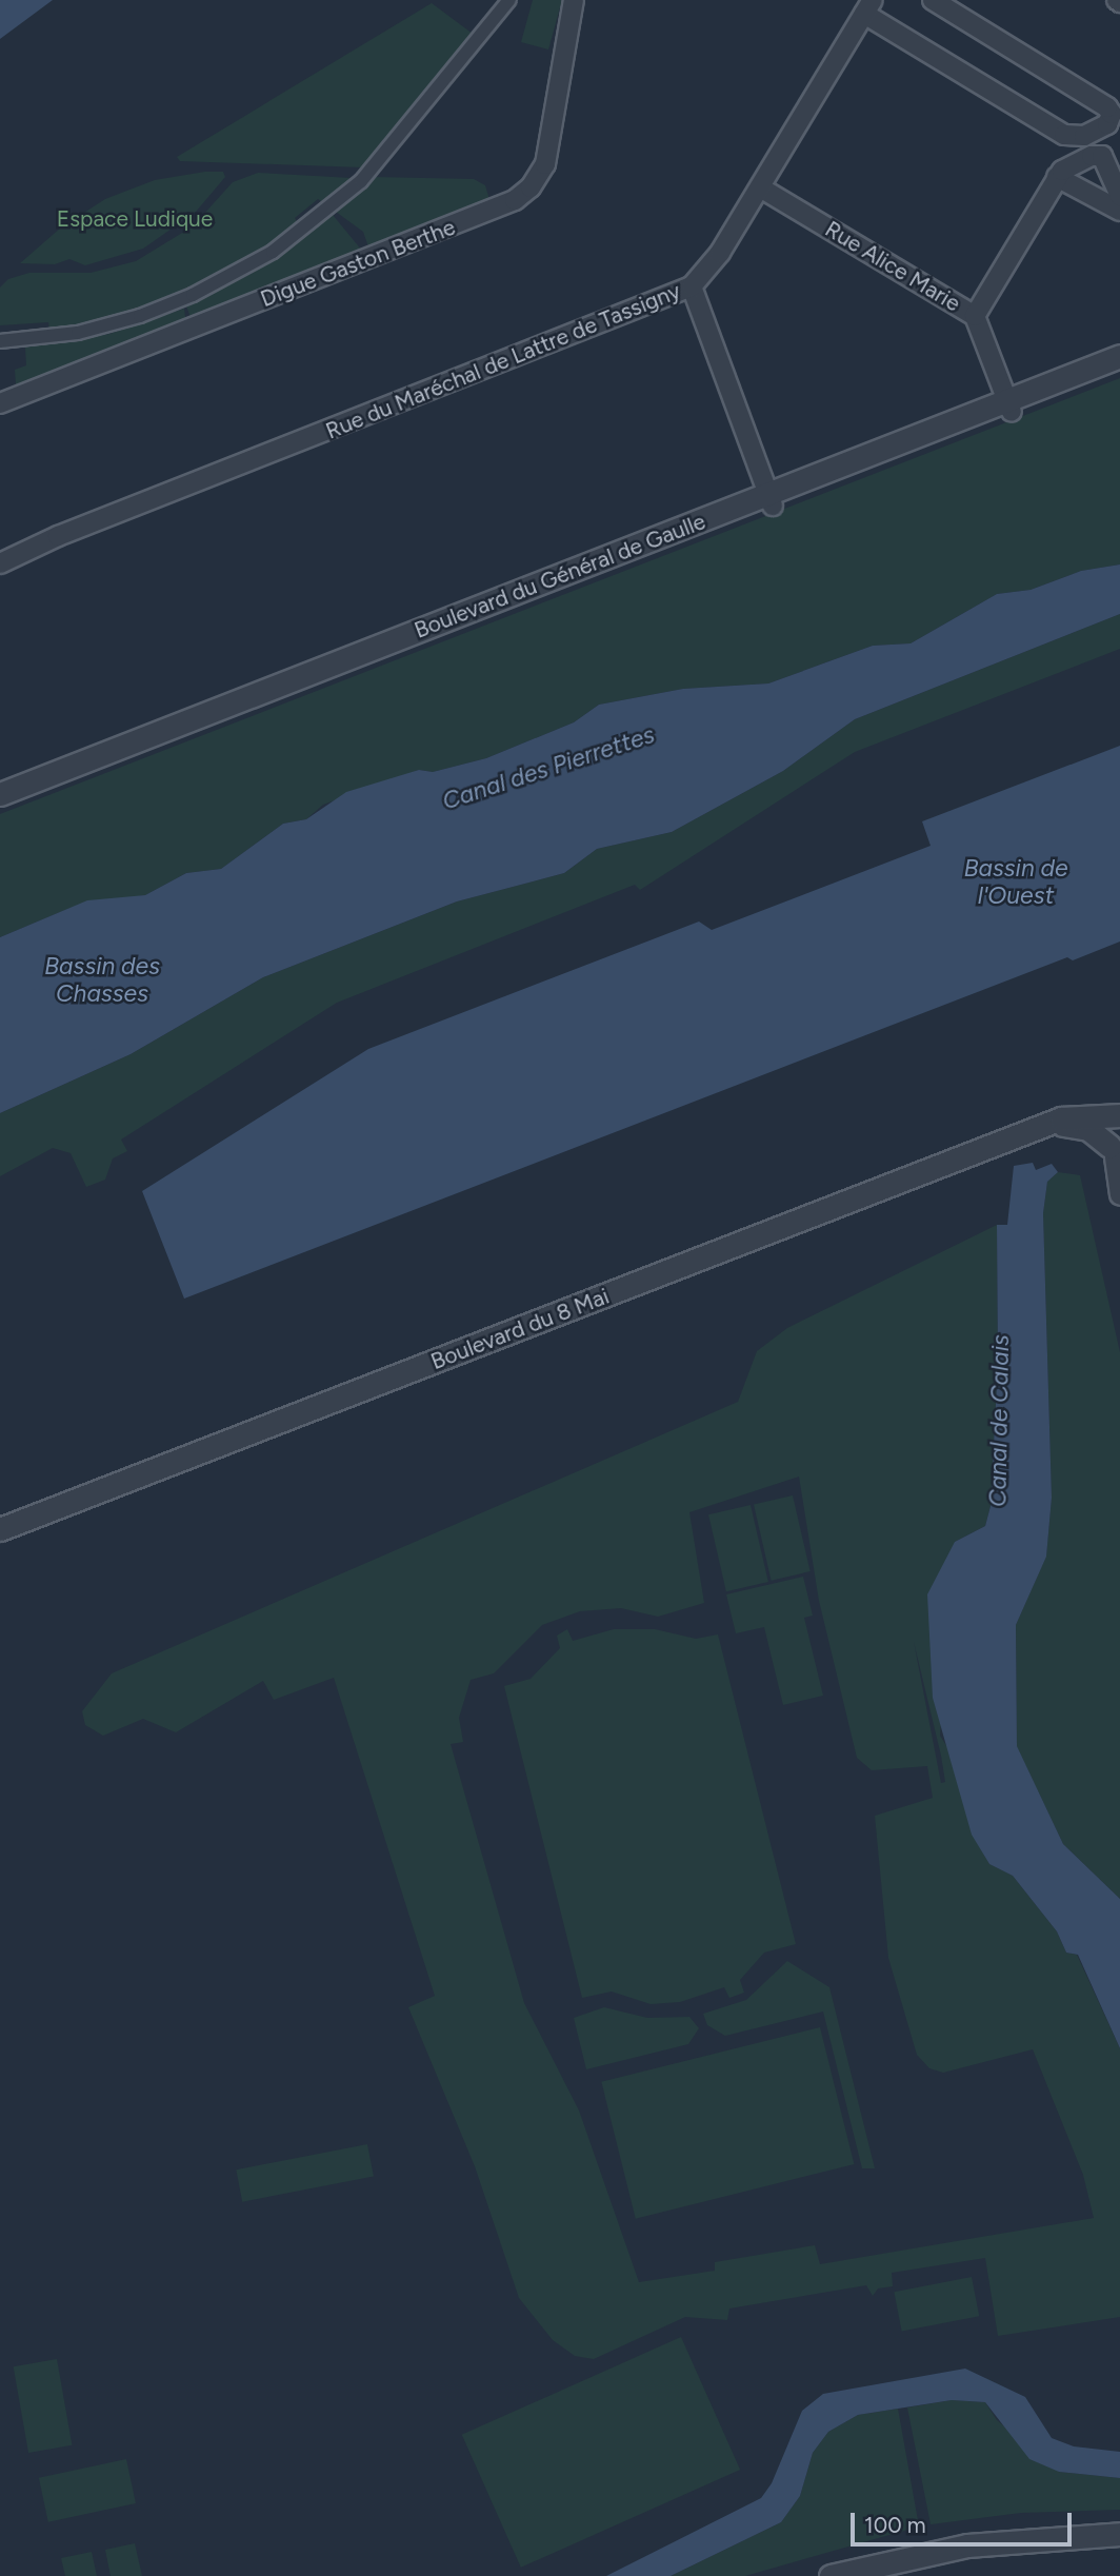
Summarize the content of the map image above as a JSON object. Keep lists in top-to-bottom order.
{
  "streets": {
    "street": [
      "Digue Gaston Berthe",
      "Rue Alice Marie",
      "Rue du Maréchal de Lattre de Tassigny",
      "Boulevard du Général de Gaulle",
      "Boulevard du 8 Mai"
    ]
  },
  "crossings": [
    ["Rue Alice Marie", "Rue du Maréchal de Lattre de Tassigny"],
    ["Rue Alice Marie", "Boulevard du Général de Gaulle"]
  ],
  "water": [
    "Canal des Pierrettes",
    "Bassin de l'Ouest",
    "Bassin des Chasses",
    "Canal de Calais"
  ],
  "parks": ["Espace Ludique"],
  "scale_bar": "100 m"
}
